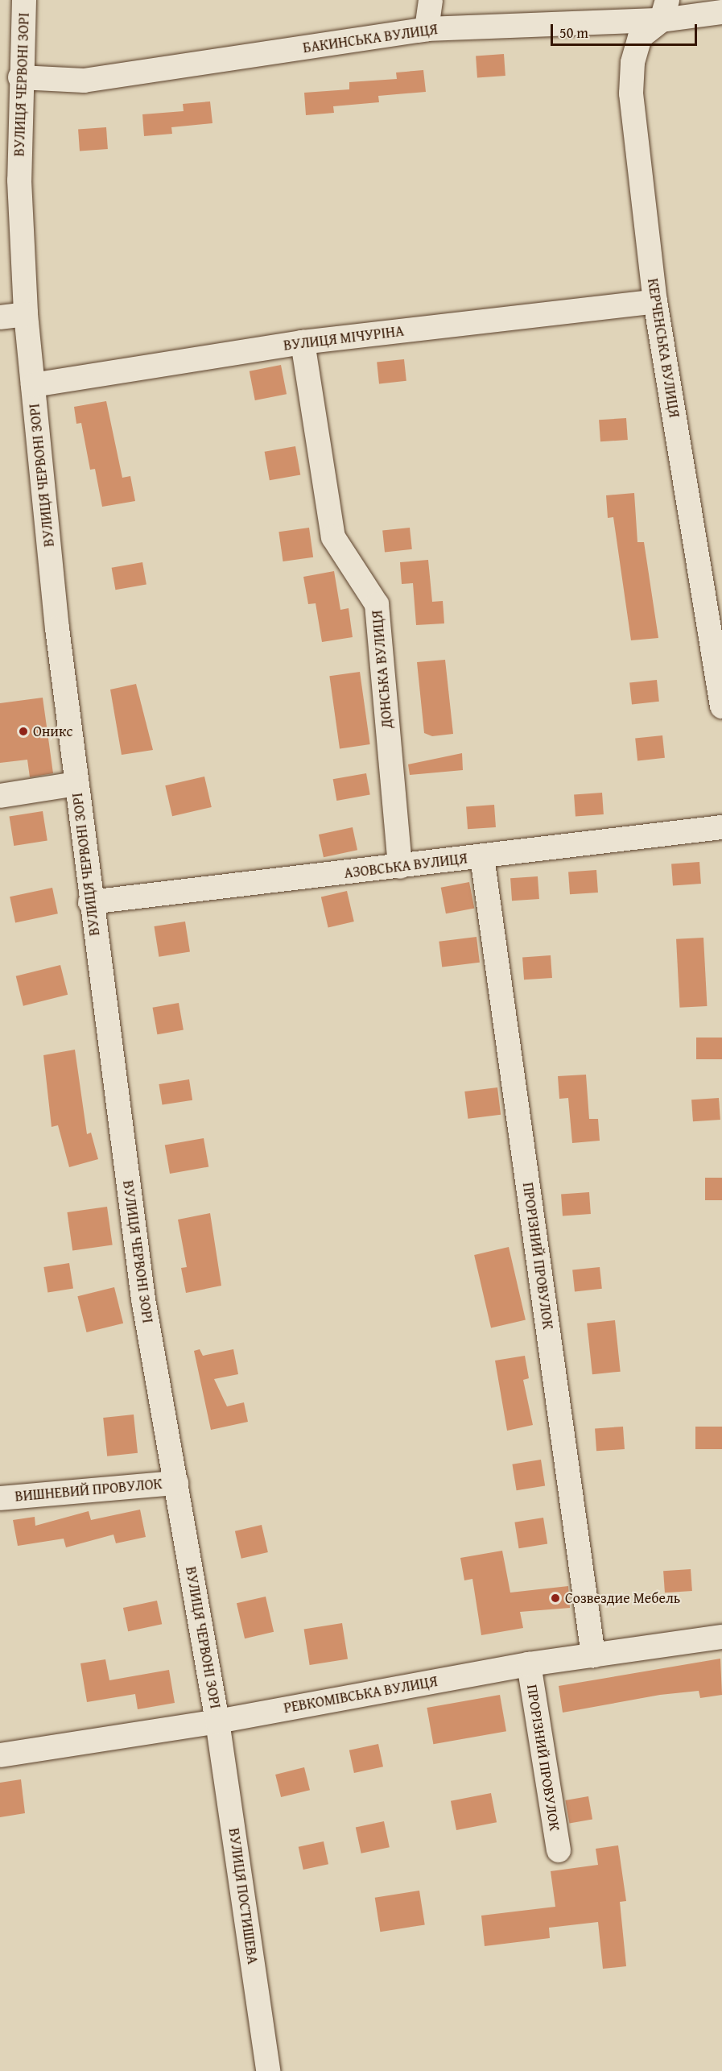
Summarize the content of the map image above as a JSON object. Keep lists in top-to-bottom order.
{
  "streets": {
    "street": [
      "БАКИНСЬКА ВУЛИЦЯ",
      "ВУЛИЦЯ ЧЕРВОНІ ЗОРІ",
      "ВУЛИЦЯ МІЧУРІНА",
      "КЕРЧЕНСЬКА ВУЛИЦЯ",
      "ДОНСЬКА ВУЛИЦЯ",
      "АЗОВСЬКА ВУЛИЦЯ",
      "ПРОРІЗНИЙ ПРОВУЛОК",
      "ВИШНЕВИЙ ПРОВУЛОК",
      "РЕВКОМІВСЬКА ВУЛИЦЯ",
      "ВУЛИЦЯ ПОСТИШЕВА"
    ]
  },
  "crossings": [
    ["БАКИНСЬКА ВУЛИЦЯ", "ВУЛИЦЯ ЧЕРВОНІ ЗОРІ"],
    ["БАКИНСЬКА ВУЛИЦЯ", "КЕРЧЕНСЬКА ВУЛИЦЯ"],
    ["ВУЛИЦЯ ЧЕРВОНІ ЗОРІ", "ВУЛИЦЯ МІЧУРІНА"],
    ["ВУЛИЦЯ ЧЕРВОНІ ЗОРІ", "АЗОВСЬКА ВУЛИЦЯ"],
    ["ВУЛИЦЯ ЧЕРВОНІ ЗОРІ", "ВИШНЕВИЙ ПРОВУЛОК"],
    ["ВУЛИЦЯ ЧЕРВОНІ ЗОРІ", "РЕВКОМІВСЬКА ВУЛИЦЯ"],
    ["ВУЛИЦЯ ЧЕРВОНІ ЗОРІ", "ВУЛИЦЯ ПОСТИШЕВА"],
    ["ВУЛИЦЯ МІЧУРІНА", "КЕРЧЕНСЬКА ВУЛИЦЯ"],
    ["ВУЛИЦЯ МІЧУРІНА", "ДОНСЬКА ВУЛИЦЯ"],
    ["ДОНСЬКА ВУЛИЦЯ", "АЗОВСЬКА ВУЛИЦЯ"],
    ["АЗОВСЬКА ВУЛИЦЯ", "ПРОРІЗНИЙ ПРОВУЛОК"],
    ["ПРОРІЗНИЙ ПРОВУЛОК", "РЕВКОМІВСЬКА ВУЛИЦЯ"],
    ["РЕВКОМІВСЬКА ВУЛИЦЯ", "ВУЛИЦЯ ПОСТИШЕВА"]
  ],
  "places": ["Оникс", "Созвездие Мебель"],
  "scale_bar": "50 m"
}
